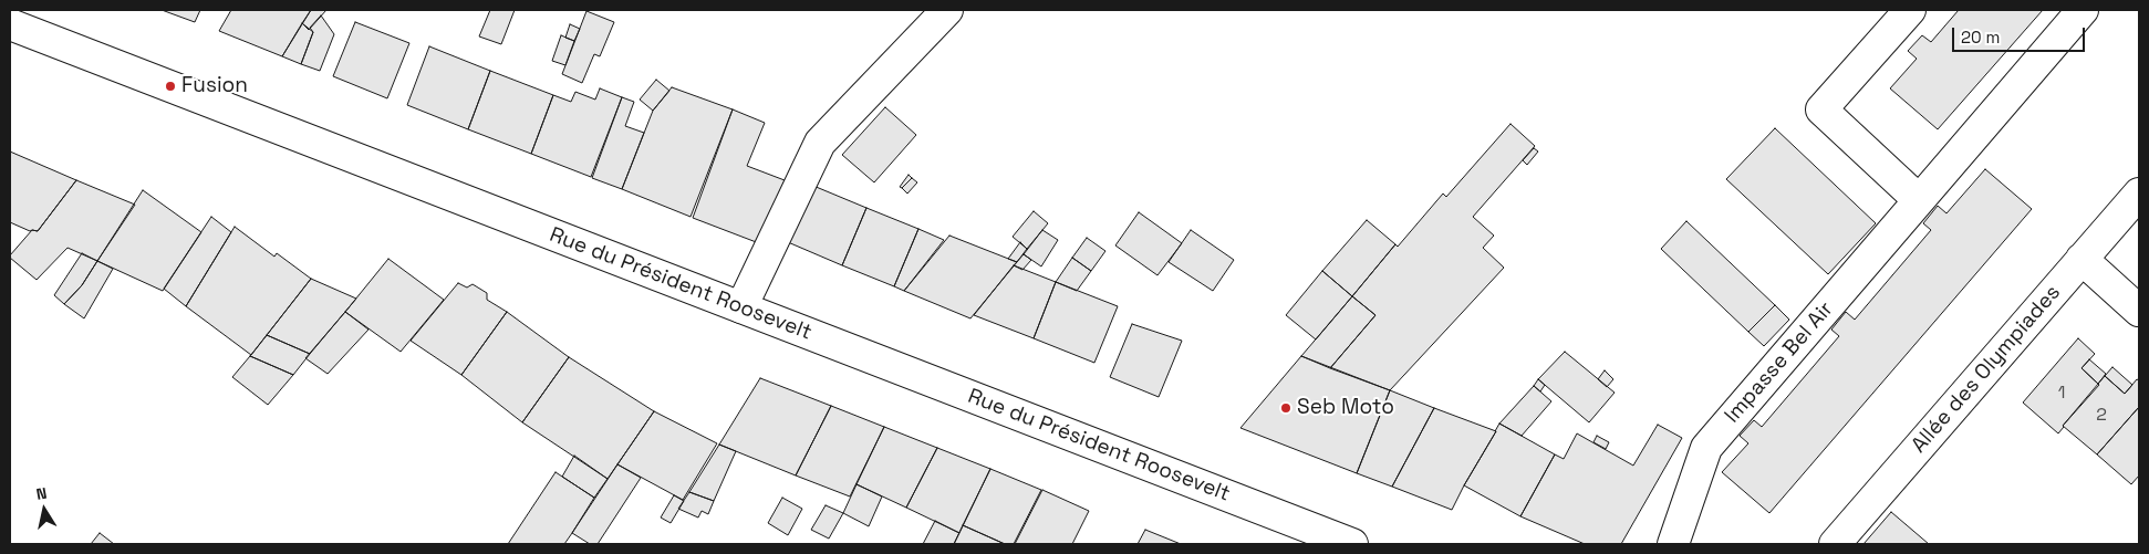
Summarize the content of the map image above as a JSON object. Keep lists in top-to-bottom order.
{
  "streets": {
    "main road": ["Rue du Président Roosevelt", "Impasse Bel Air", "Allée des Olympiades"]
  },
  "places": ["Fusion", "Seb Moto"],
  "house_numbers": ["1", "2"],
  "scale_bar": "20 m",
  "north": "top"
}
